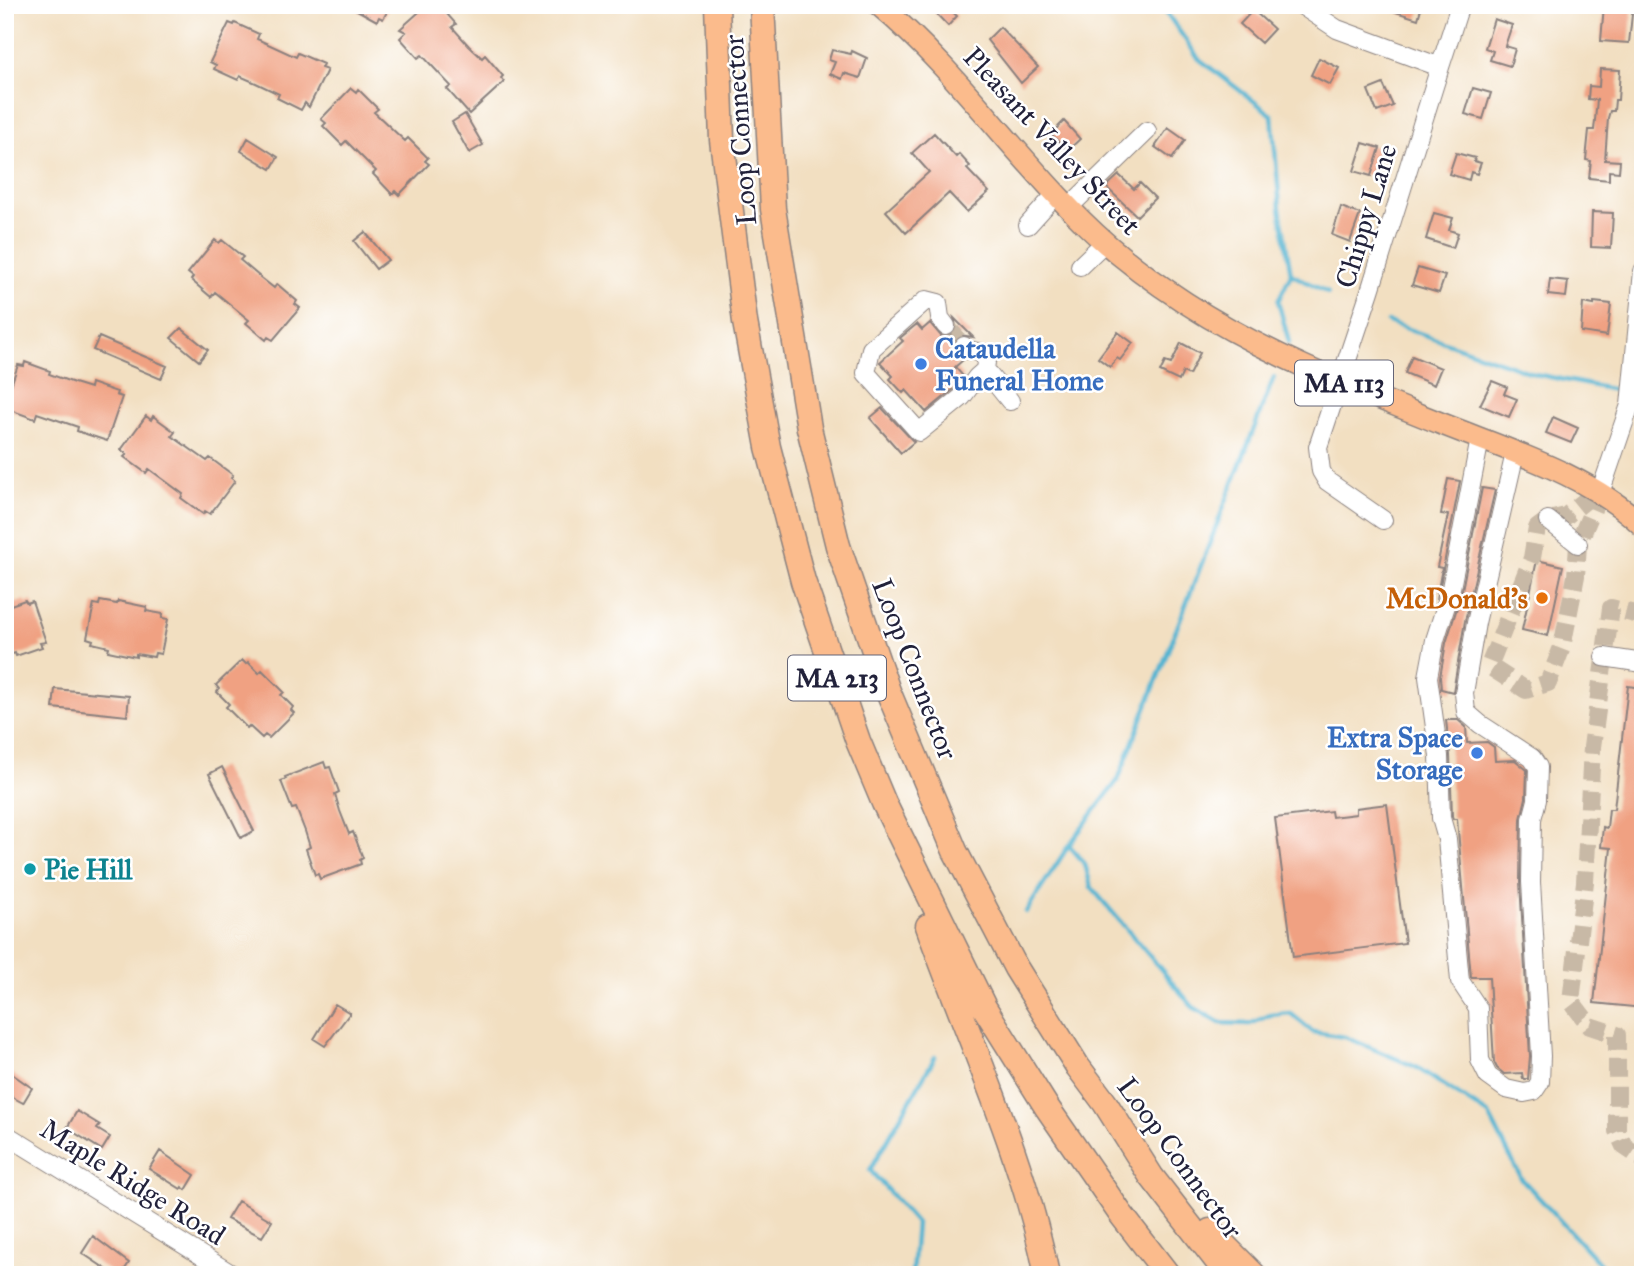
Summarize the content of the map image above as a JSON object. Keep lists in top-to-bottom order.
{
  "streets": {
    "highway": ["Loop Connector", "MA 213"],
    "main road": ["Pleasant Valley Street", "MA 113"],
    "street": ["Chippy Lane", "Maple Ridge Road"]
  },
  "crossings": [
    ["Pleasant Valley Street", "Chippy Lane"]
  ],
  "places": [
    "Cataudella Funeral Home",
    "McDonald's",
    "Extra Space Storage",
    "Pie Hill"
  ]
}
